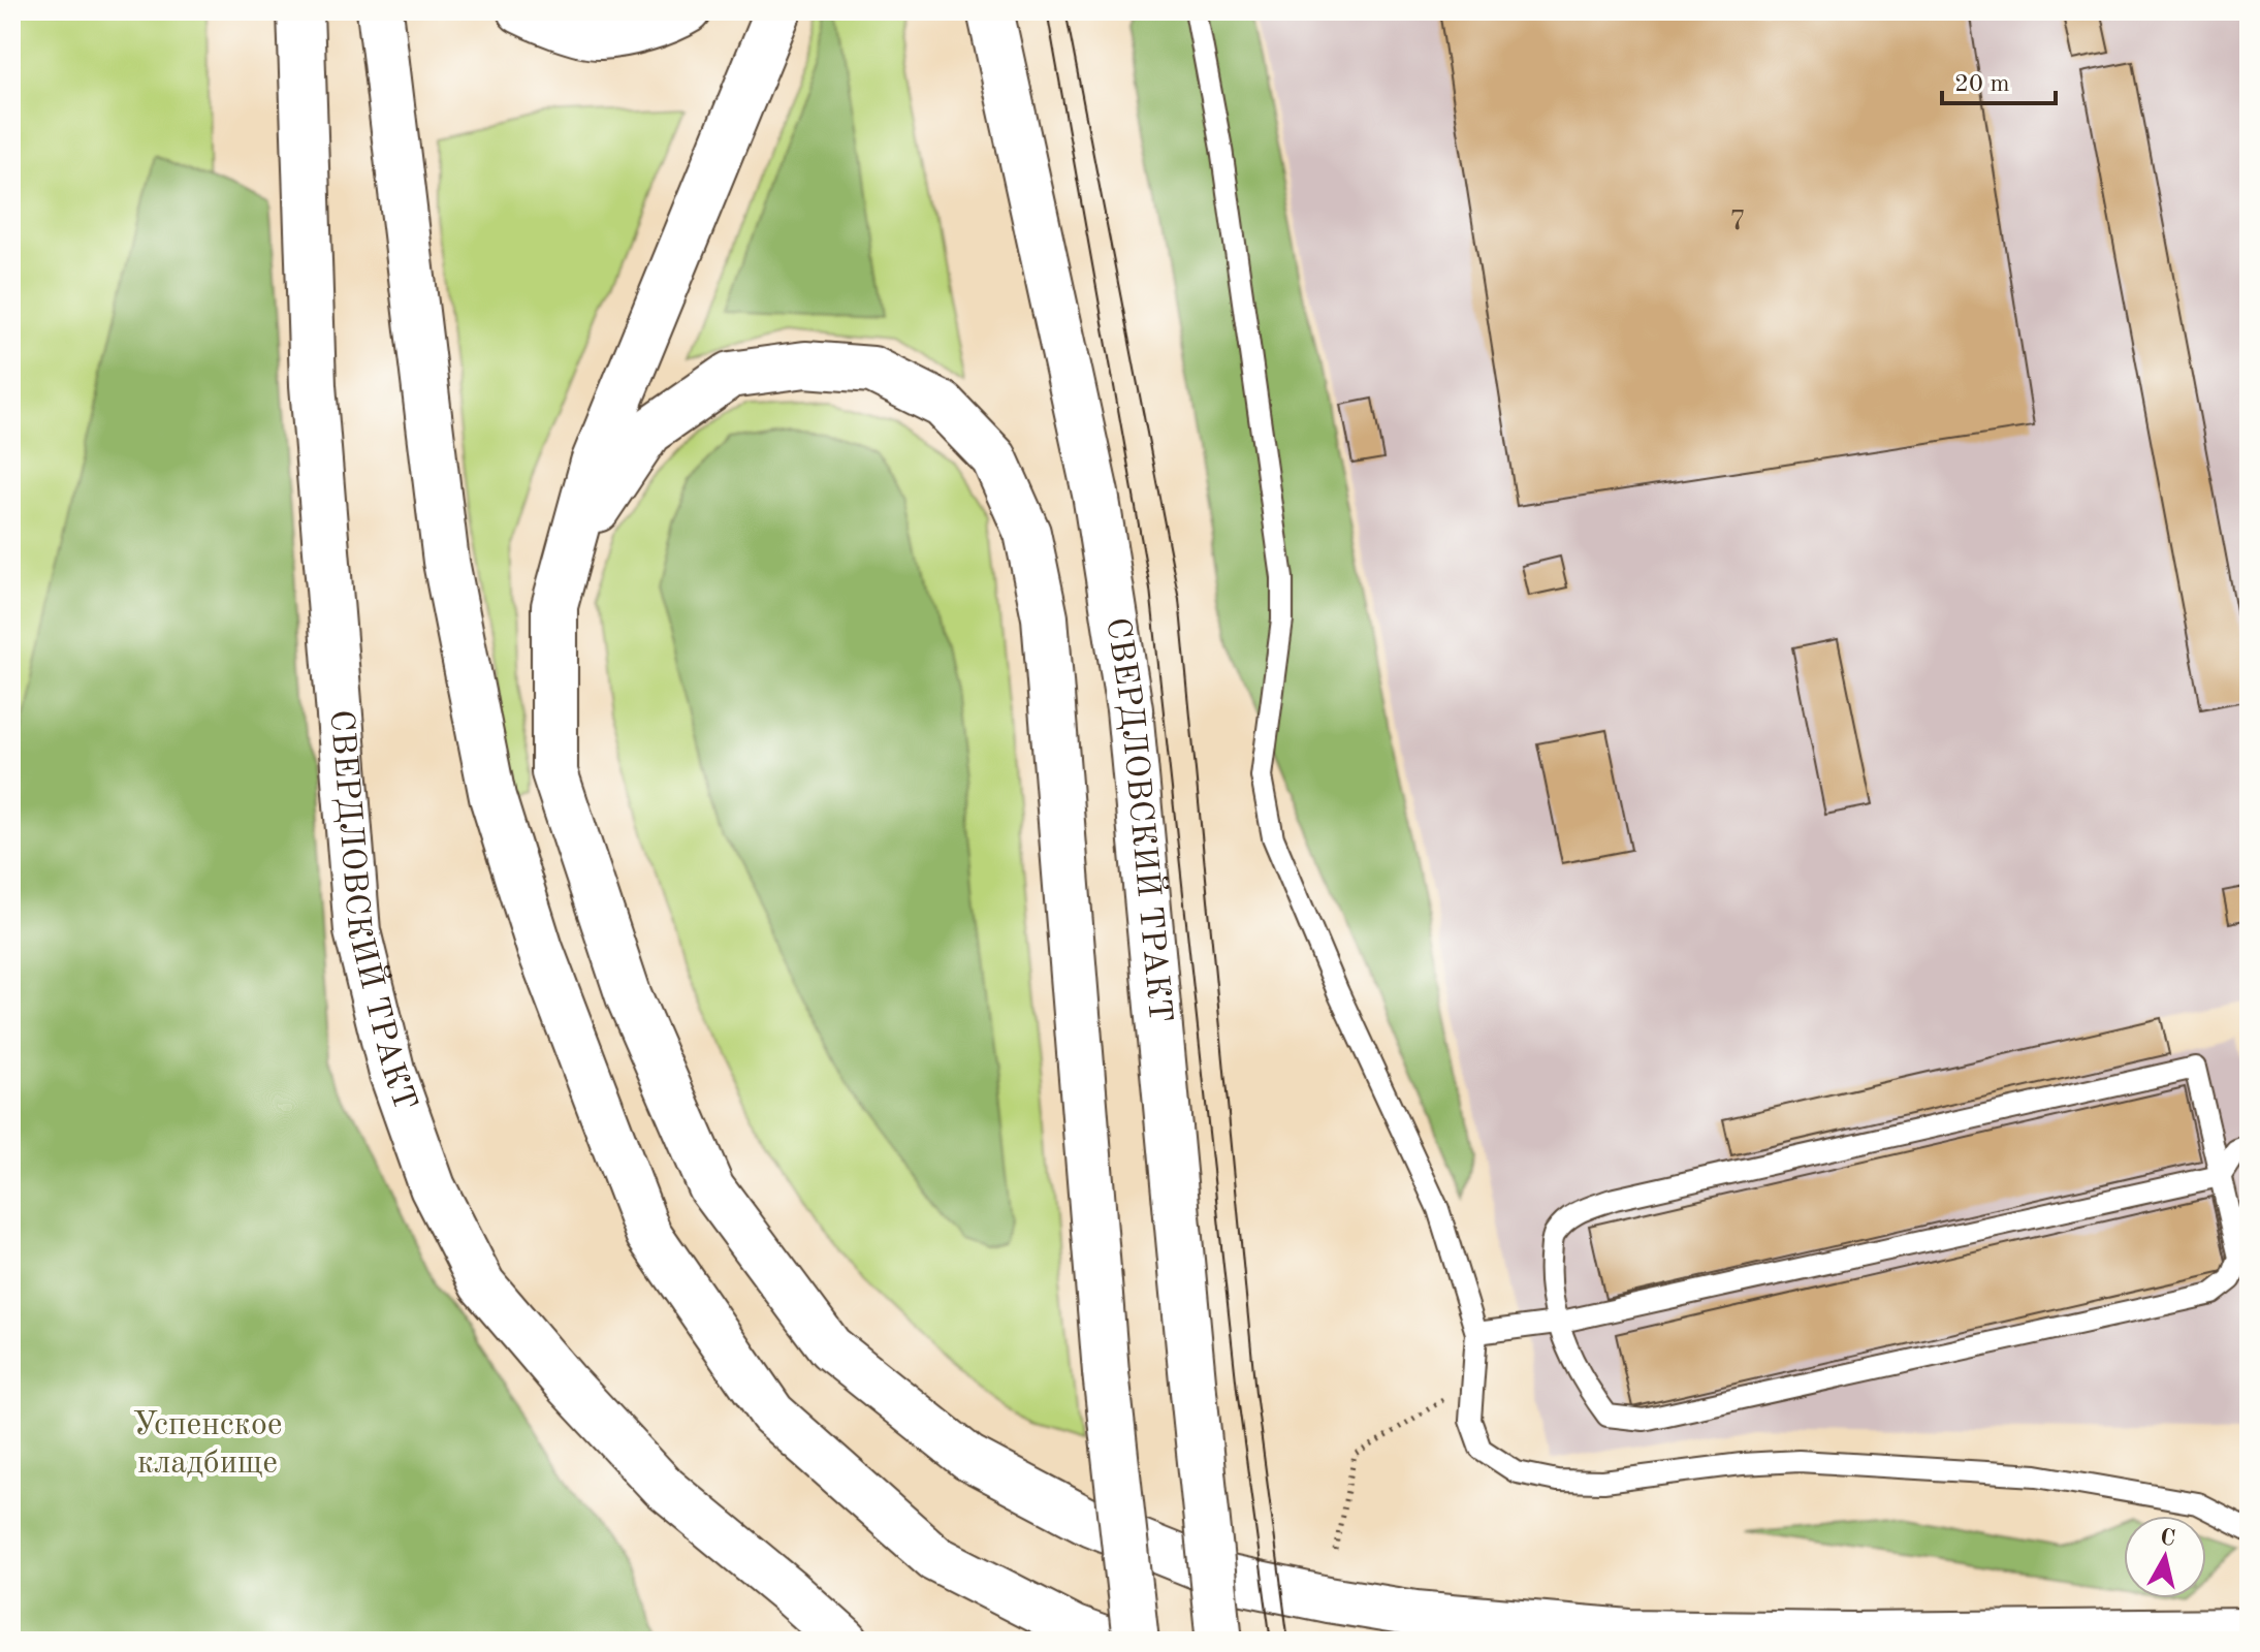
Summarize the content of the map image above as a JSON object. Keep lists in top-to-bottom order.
{
  "streets": {
    "main road": ["СВЕРДЛОВСКИЙ ТРАКТ"]
  },
  "parks": ["Успенское кладбище"],
  "house_numbers": ["7"],
  "scale_bar": "20 m",
  "north": "top"
}
